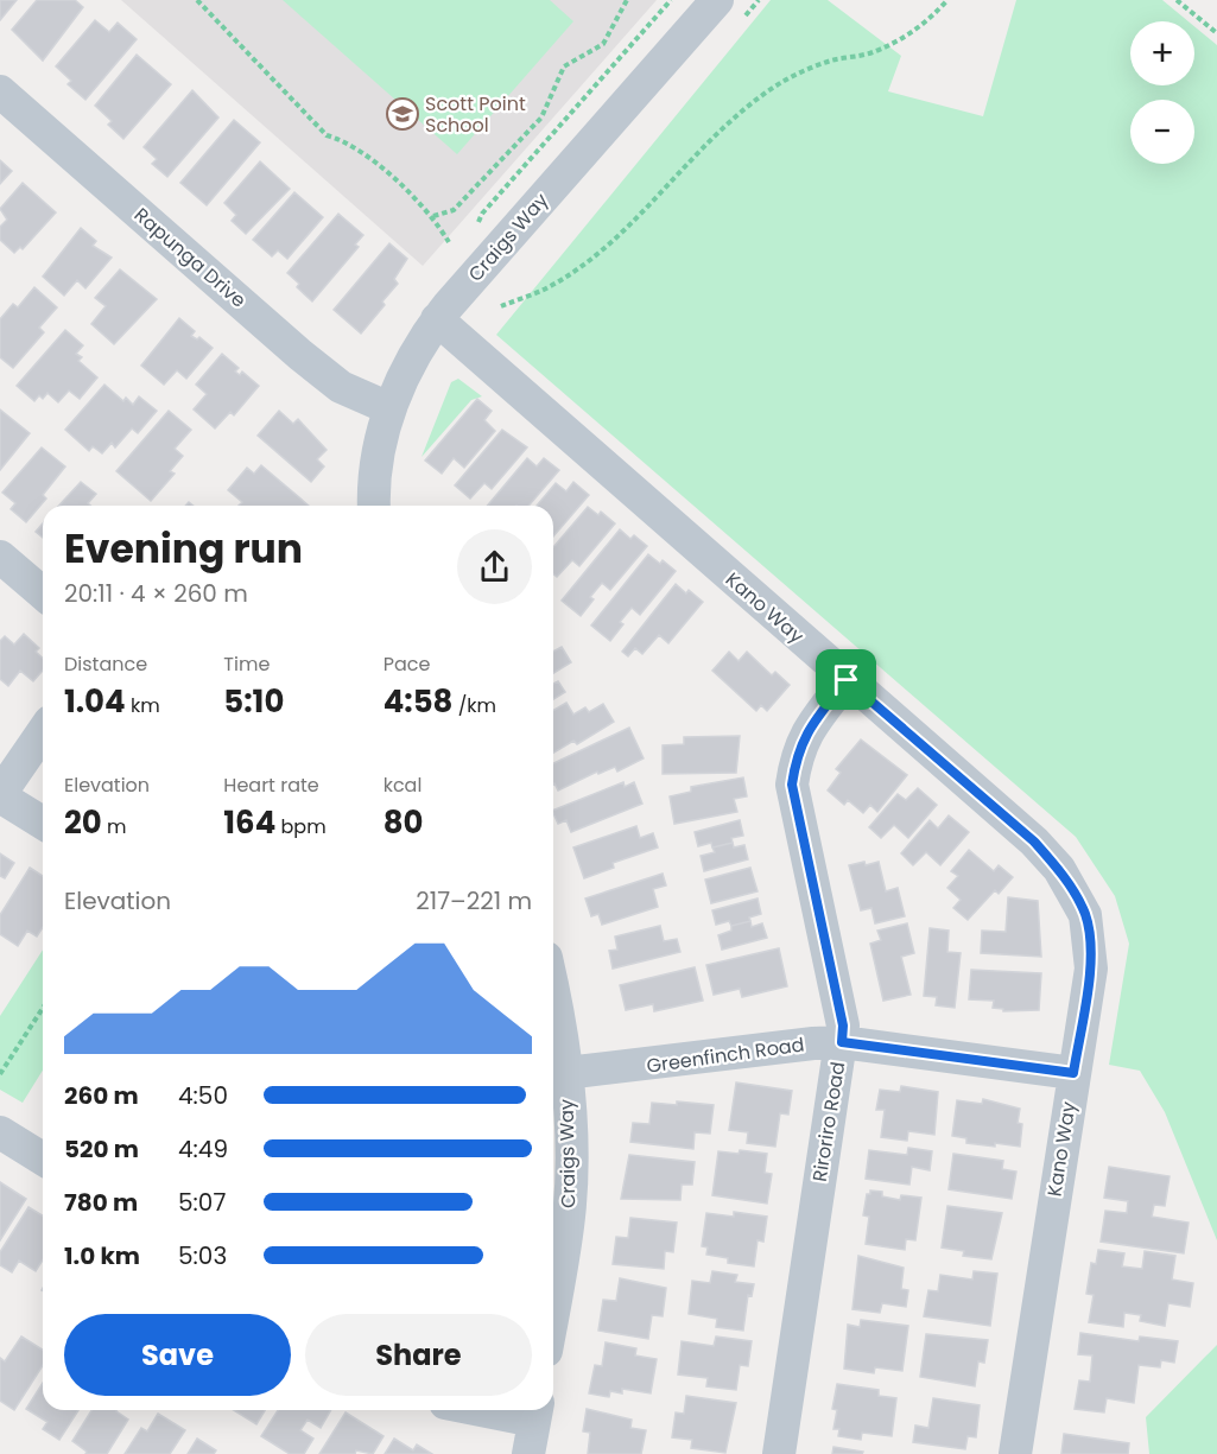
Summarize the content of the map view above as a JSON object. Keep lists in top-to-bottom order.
{
  "streets": {
    "street": [
      "Craigs Way",
      "Rapunga Drive",
      "Kano Way",
      "Greenfinch Road",
      "Riroriro Road"
    ]
  },
  "crossings": [
    ["Craigs Way", "Rapunga Drive"],
    ["Craigs Way", "Kano Way"],
    ["Craigs Way", "Greenfinch Road"],
    ["Kano Way", "Greenfinch Road"],
    ["Kano Way", "Riroriro Road"],
    ["Greenfinch Road", "Riroriro Road"]
  ],
  "places": {
    "school or university": ["Scott Point School"]
  },
  "page": {
    "map_buttons": ["+", "−"],
    "heading": ["Evening run", "20:11 · 4 × 260 m"],
    "stats": [
      ["Distance", "1.04 km"],
      ["Time", "5:10"],
      ["Pace", "4:58 /km"],
      ["Elevation", "20 m"],
      ["Heart rate", "164 bpm"],
      ["kcal", "80"]
    ],
    "chart": ["Elevation", "217–221 m"],
    "list": [
      {
        "name": "260 m",
        "note": "4:50"
      },
      {
        "name": "520 m",
        "note": "4:49"
      },
      {
        "name": "780 m",
        "note": "5:07"
      },
      {
        "name": "1.0 km",
        "note": "5:03"
      }
    ],
    "buttons": ["Save", "Share"]
  }
}
